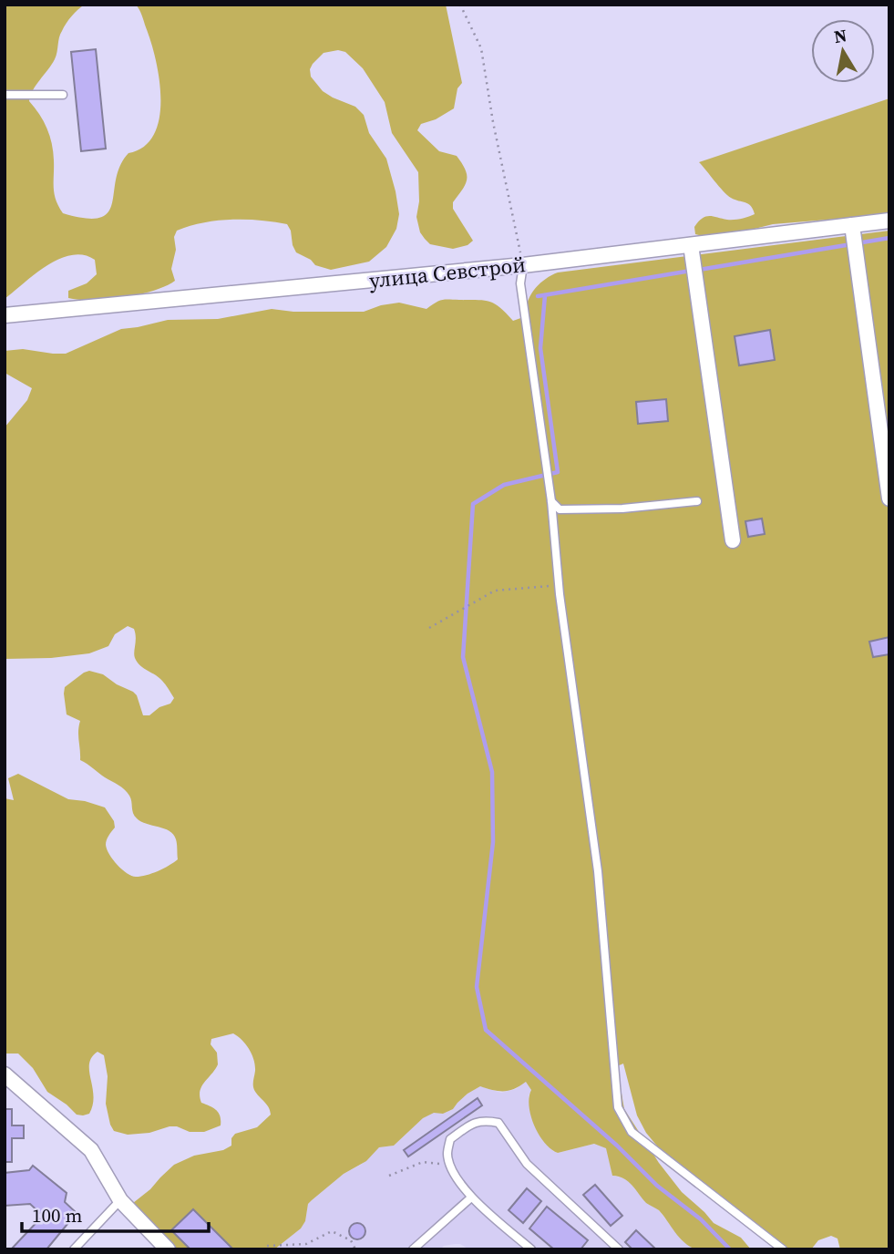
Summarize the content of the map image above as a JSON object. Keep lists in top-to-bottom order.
{
  "streets": {
    "street": ["улица Севстрой"]
  },
  "scale_bar": "100 m",
  "north": "top"
}
